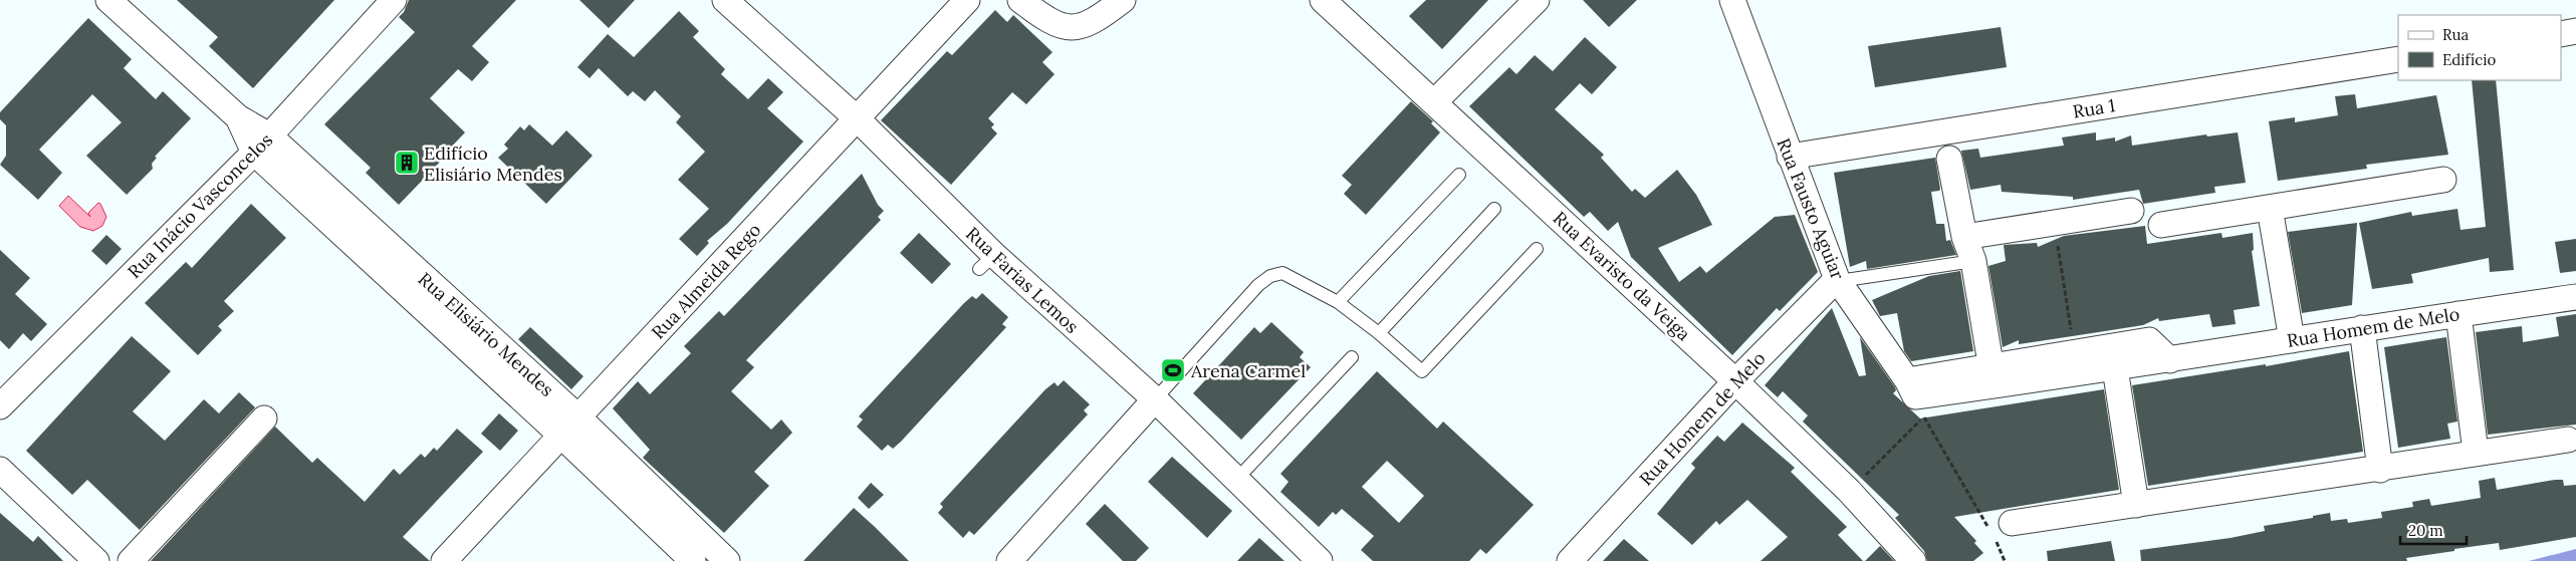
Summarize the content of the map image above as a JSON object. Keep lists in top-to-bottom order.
{
  "streets": {
    "street": [
      "Rua 1",
      "Rua Inácio Vasconcelos",
      "Rua Fausto Aguiar",
      "Rua Evaristo da Veiga",
      "Rua Farias Lemos",
      "Rua Almeida Rego",
      "Rua Homem de Melo",
      "Rua Elisiário Mendes"
    ]
  },
  "crossings": [
    ["Rua 1", "Rua Fausto Aguiar"],
    ["Rua Inácio Vasconcelos", "Rua Elisiário Mendes"],
    ["Rua Fausto Aguiar", "Rua Homem de Melo"],
    ["Rua Evaristo da Veiga", "Rua Homem de Melo"],
    ["Rua Farias Lemos", "Rua Almeida Rego"],
    ["Rua Almeida Rego", "Rua Elisiário Mendes"]
  ],
  "places": {
    "building": ["Edifício Elisiário Mendes"],
    "sports": ["Arena Carmel"]
  },
  "legend": ["Rua", "Edifício"],
  "scale_bar": "20 m"
}
